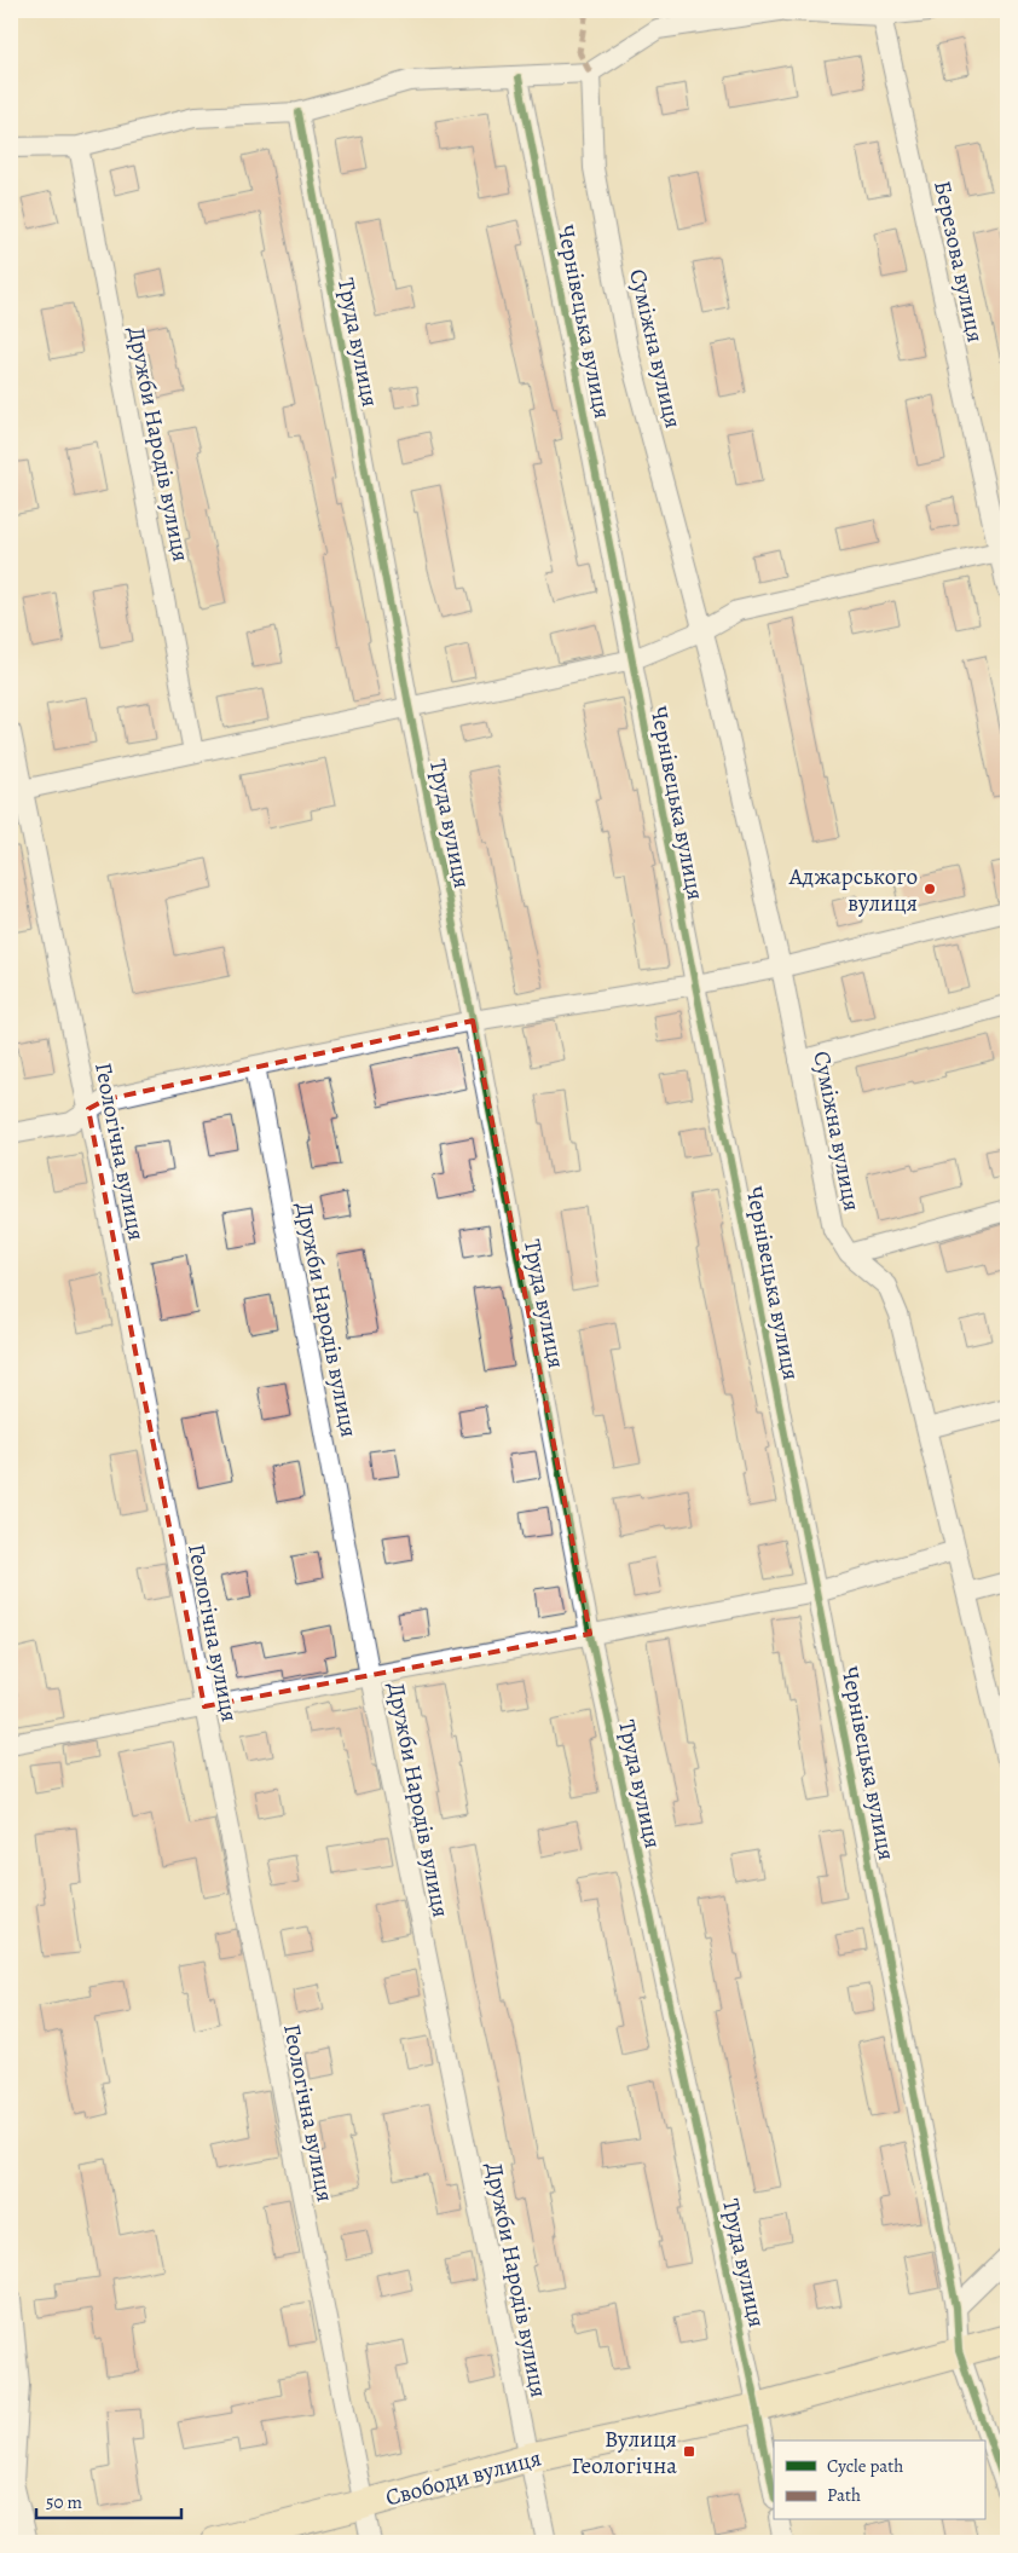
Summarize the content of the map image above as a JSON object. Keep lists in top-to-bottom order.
{
  "streets": {
    "main road": ["Свободи вулиця"],
    "street": [
      "Березова вулиця",
      "Чернівецька вулиця",
      "Труда вулиця",
      "Суміжна вулиця",
      "Дружби Народів вулиця",
      "Геологічна вулиця"
    ]
  },
  "crossings": [
    ["Чернівецька вулиця", "Свободи вулиця"],
    ["Труда вулиця", "Свободи вулиця"],
    ["Дружби Народів вулиця", "Свободи вулиця"],
    ["Геологічна вулиця", "Свободи вулиця"]
  ],
  "places": {
    "other": ["Аджарського вулиця"],
    "transit": ["Вулиця Геологічна"]
  },
  "legend": ["Cycle path", "Path"],
  "scale_bar": "50 m"
}
